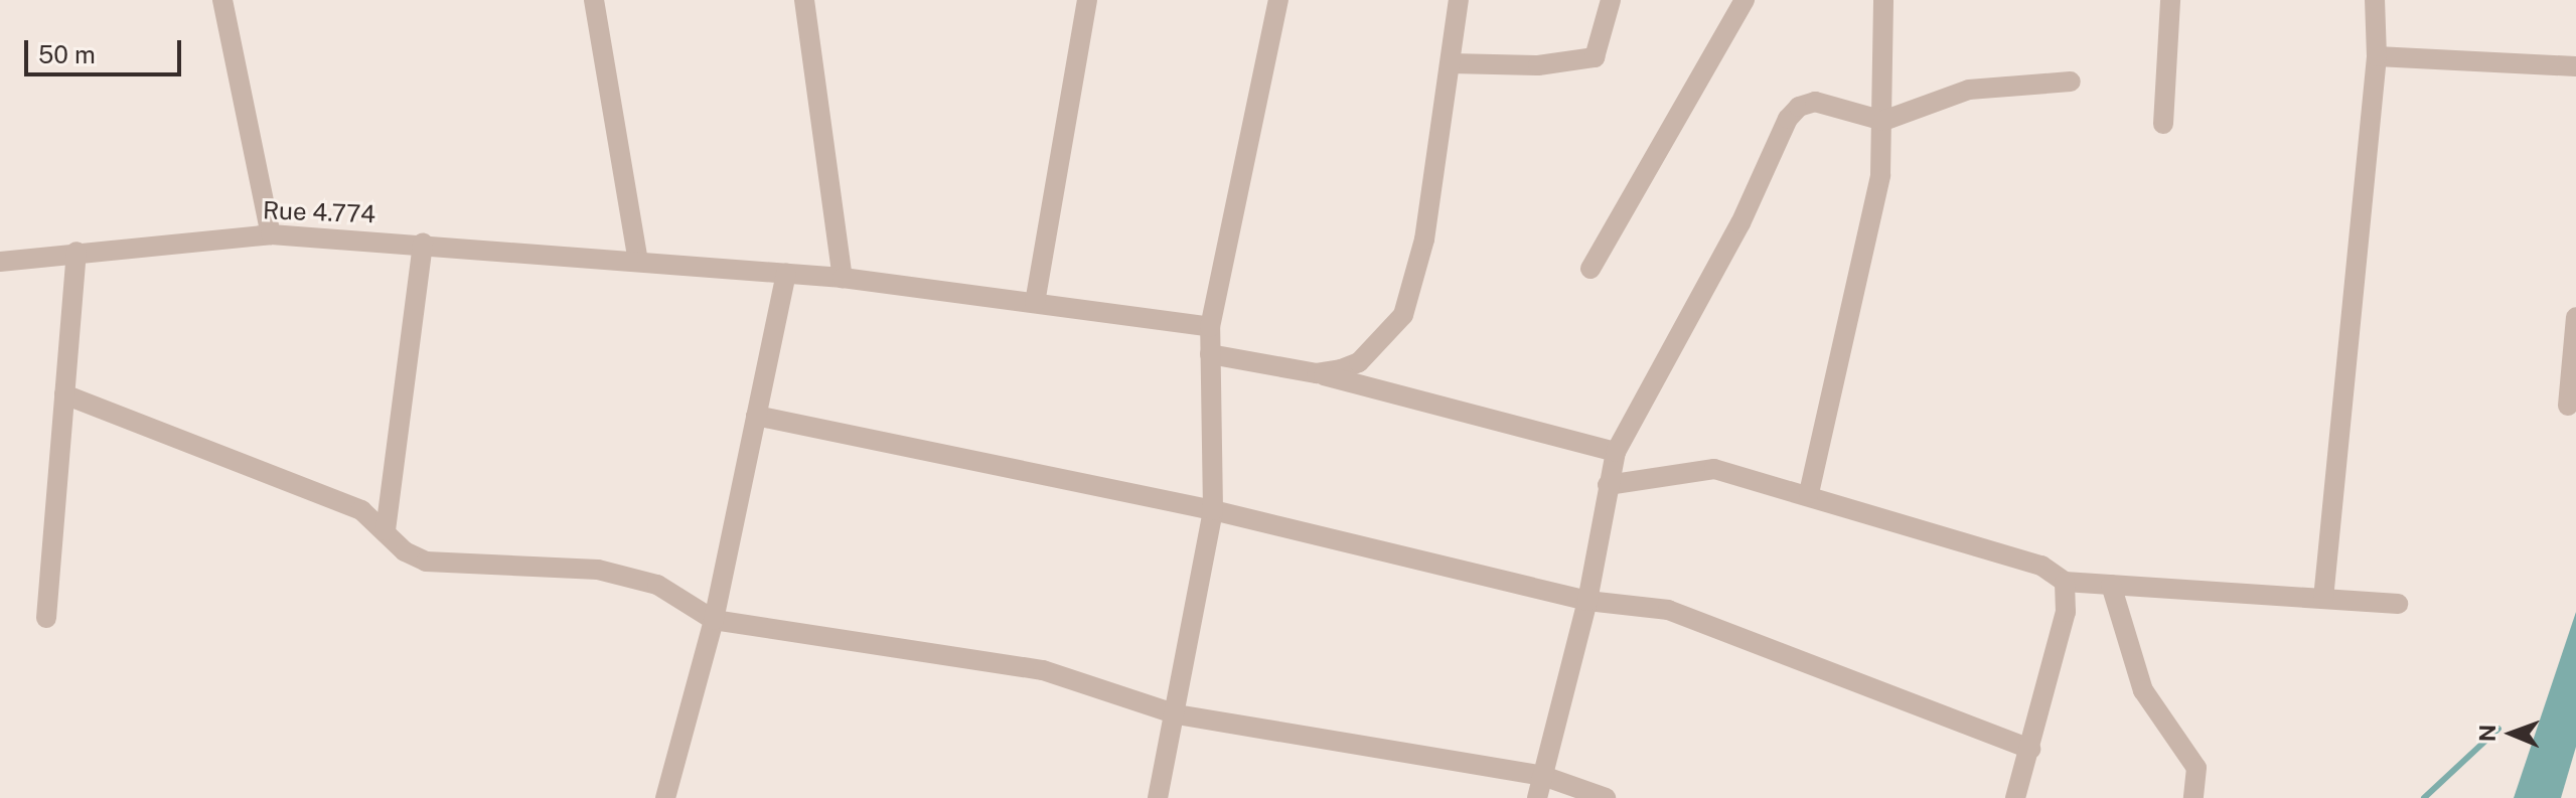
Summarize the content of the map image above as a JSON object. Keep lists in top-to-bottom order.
{
  "streets": {
    "street": ["Rue 4.774"]
  },
  "scale_bar": "50 m",
  "north": "left"
}
